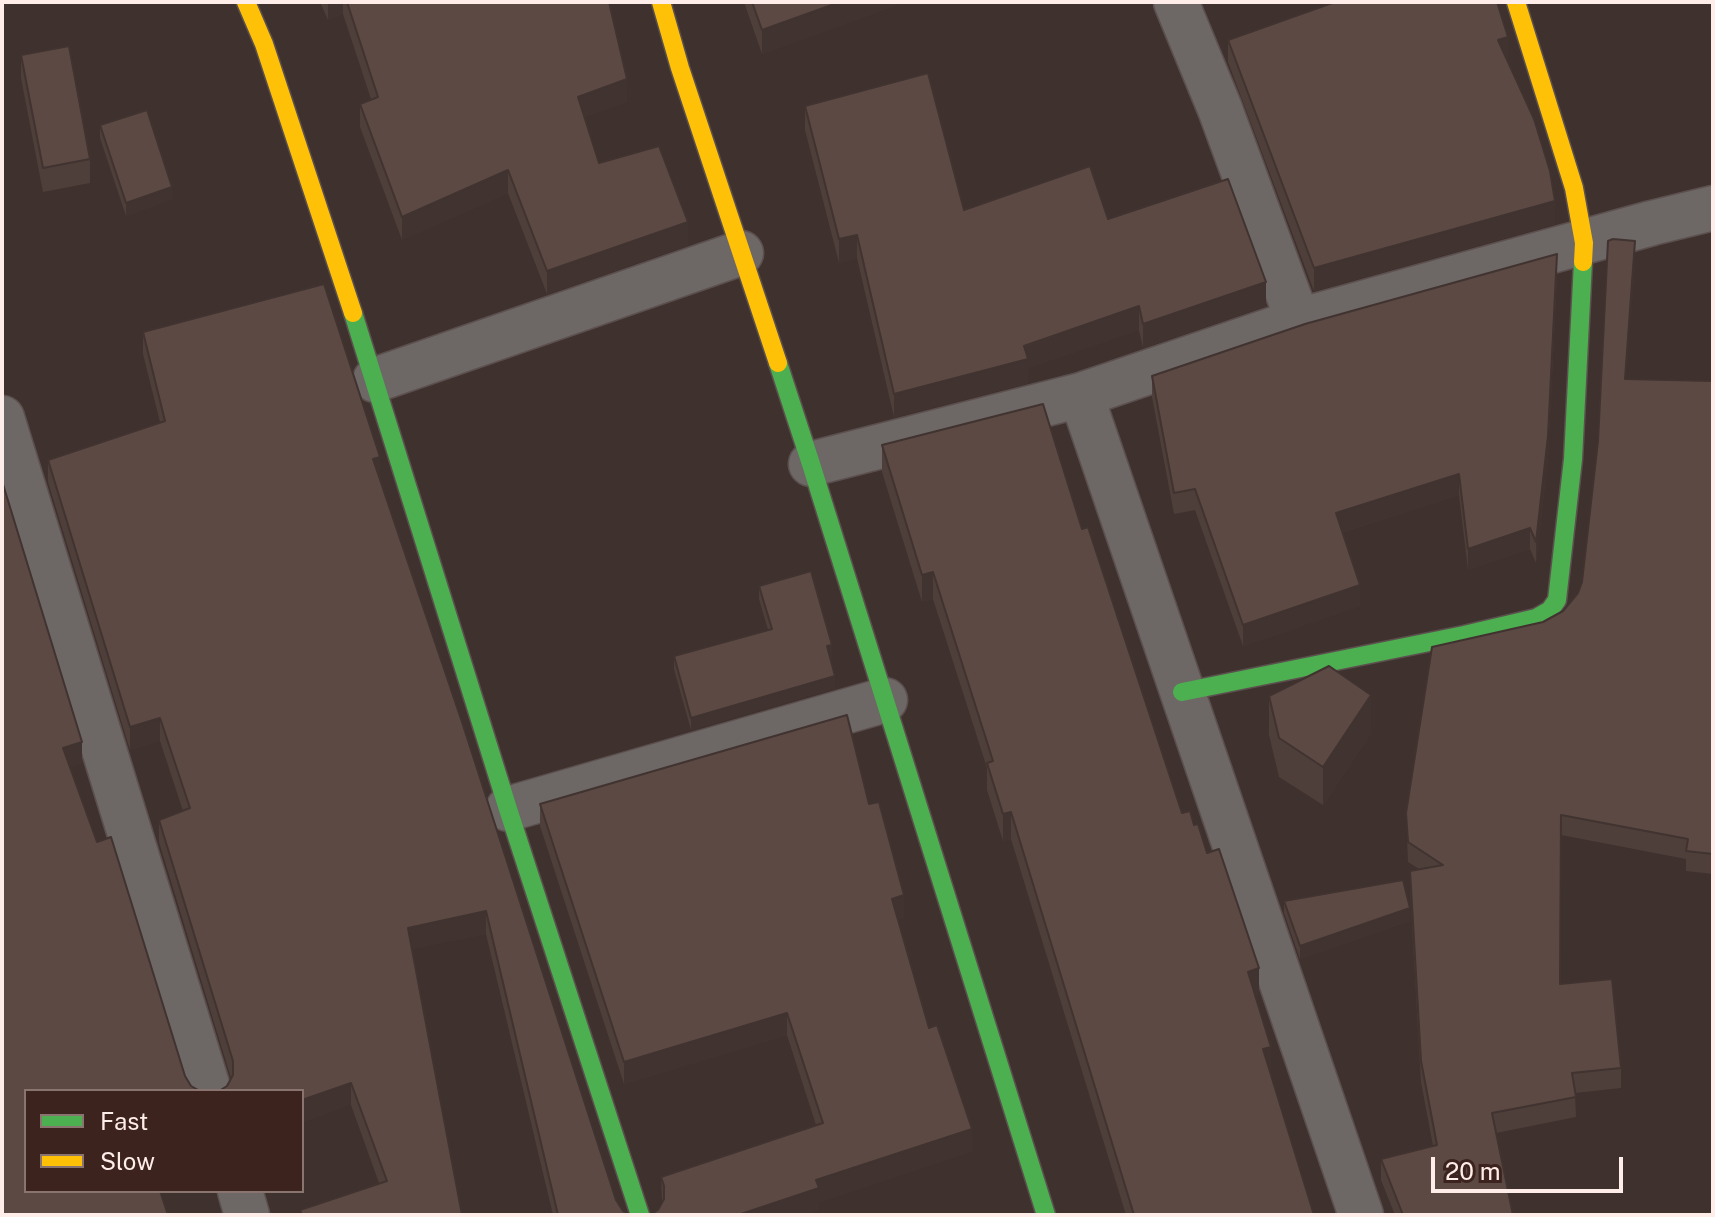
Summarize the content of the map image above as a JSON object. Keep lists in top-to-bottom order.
{
  "legend": ["Fast", "Slow"],
  "scale_bar": "20 m"
}
